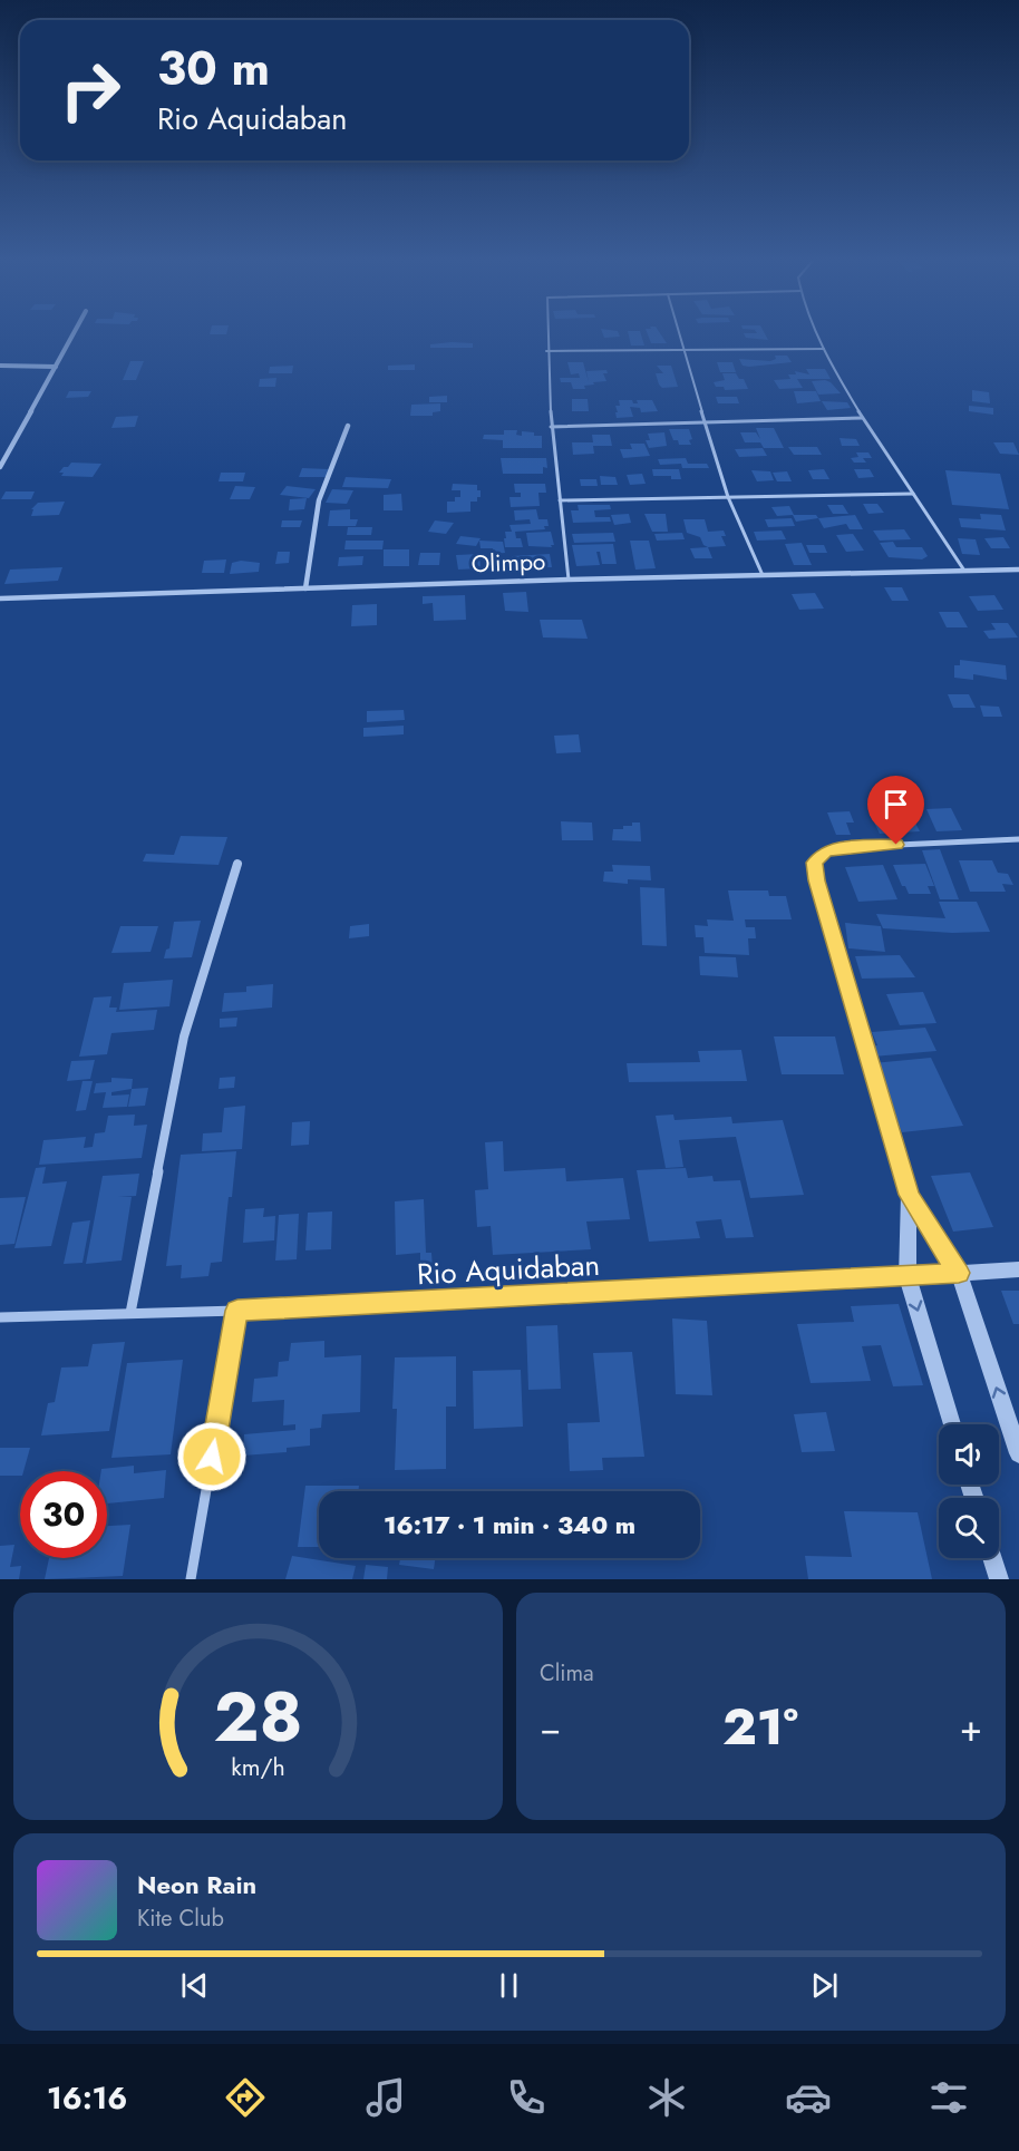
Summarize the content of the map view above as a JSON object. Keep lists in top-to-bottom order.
{
  "streets": {
    "street": ["Olimpo", "Rio Aquidaban"]
  },
  "page": {
    "turn": ["30 m", "Rio Aquidaban"],
    "limit": "30",
    "trip": "16:17 · 1 min · 340 m",
    "tile": "Clima",
    "heat": ["−", "21°", "+"],
    "song": ["Neon Rain", "Kite Club"],
    "tabs": "16:16",
    "gauge": ["28", "km/h"]
  }
}
